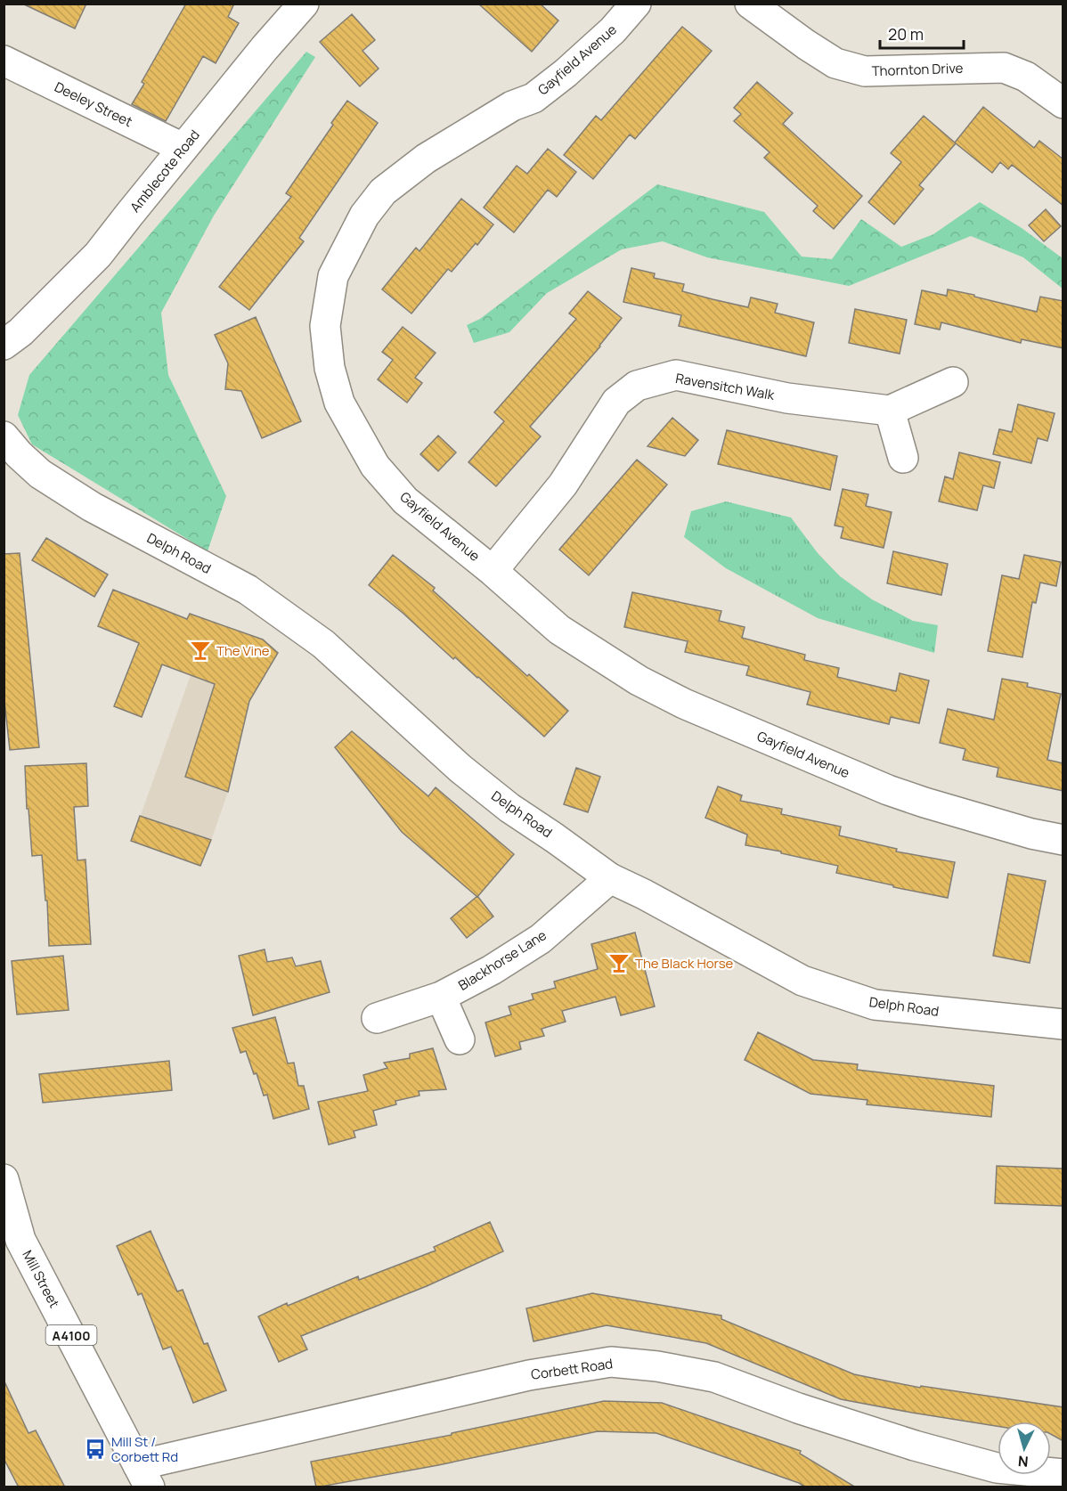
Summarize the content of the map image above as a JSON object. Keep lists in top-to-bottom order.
{
  "streets": {
    "street": [
      "Gayfield Avenue",
      "Thornton Drive",
      "Deeley Street",
      "Amblecote Road",
      "Ravensitch Walk",
      "Delph Road",
      "Blackhorse Lane",
      "Mill Street",
      "A4100",
      "Corbett Road"
    ]
  },
  "crossings": [
    ["Gayfield Avenue", "Ravensitch Walk"],
    ["Deeley Street", "Amblecote Road"],
    ["Delph Road", "Blackhorse Lane"],
    ["Mill Street", "Corbett Road"]
  ],
  "places": {
    "bar": ["The Vine", "The Black Horse"],
    "bus stop": ["Mill St / Corbett Rd"]
  },
  "scale_bar": "20 m",
  "north": "bottom"
}
